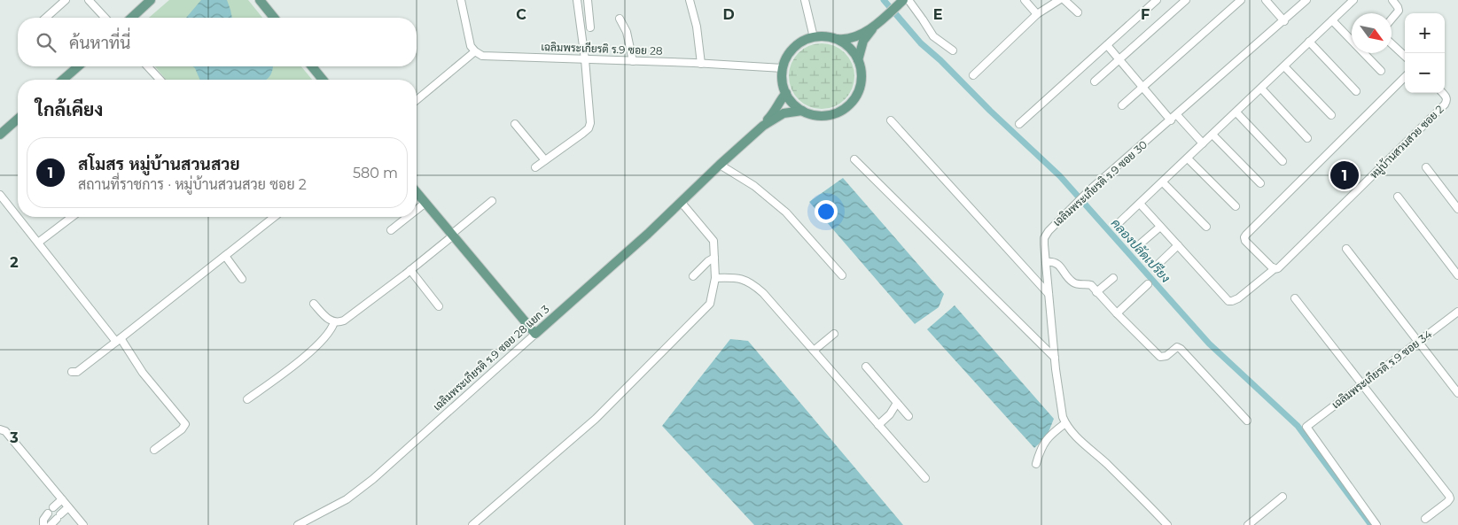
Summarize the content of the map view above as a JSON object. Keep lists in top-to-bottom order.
{
  "streets": {
    "main road": ["เฉลิมพระเกียรติ ร.9 ซอย 28 แยก 3"],
    "street": [
      "เฉลิมพระเกียรติ ร.9 ซอย 28",
      "หมู่บ้านสวนสวย ซอย 2",
      "เฉลิมพระเกียรติ ร.9 ซอย 30",
      "เฉลิมพระเกียรติ ร.9 ซอย 34"
    ]
  },
  "crossings": [
    ["เฉลิมพระเกียรติ ร.9 ซอย 28", "เฉลิมพระเกียรติ ร.9 ซอย 28 แยก 3"]
  ],
  "water": ["คลองปลัดเปรียง"],
  "north": "bottom right",
  "page": {
    "map_buttons": ["+", "−"],
    "search": "ค้นหาที่นี่",
    "heading": "ใกล้เคียง",
    "list": [
      {
        "mark": "1",
        "name": "สโมสร หมู่บ้านสวนสวย",
        "note": "สถานที่ราชการ · หมู่บ้านสวนสวย ซอย 2",
        "value": "580 m"
      }
    ],
    "pins": "1"
  },
  "grid": {
    "columns": [
      "C",
      "D",
      "E",
      "F"
    ],
    "rows": ["2", "3"]
  }
}
